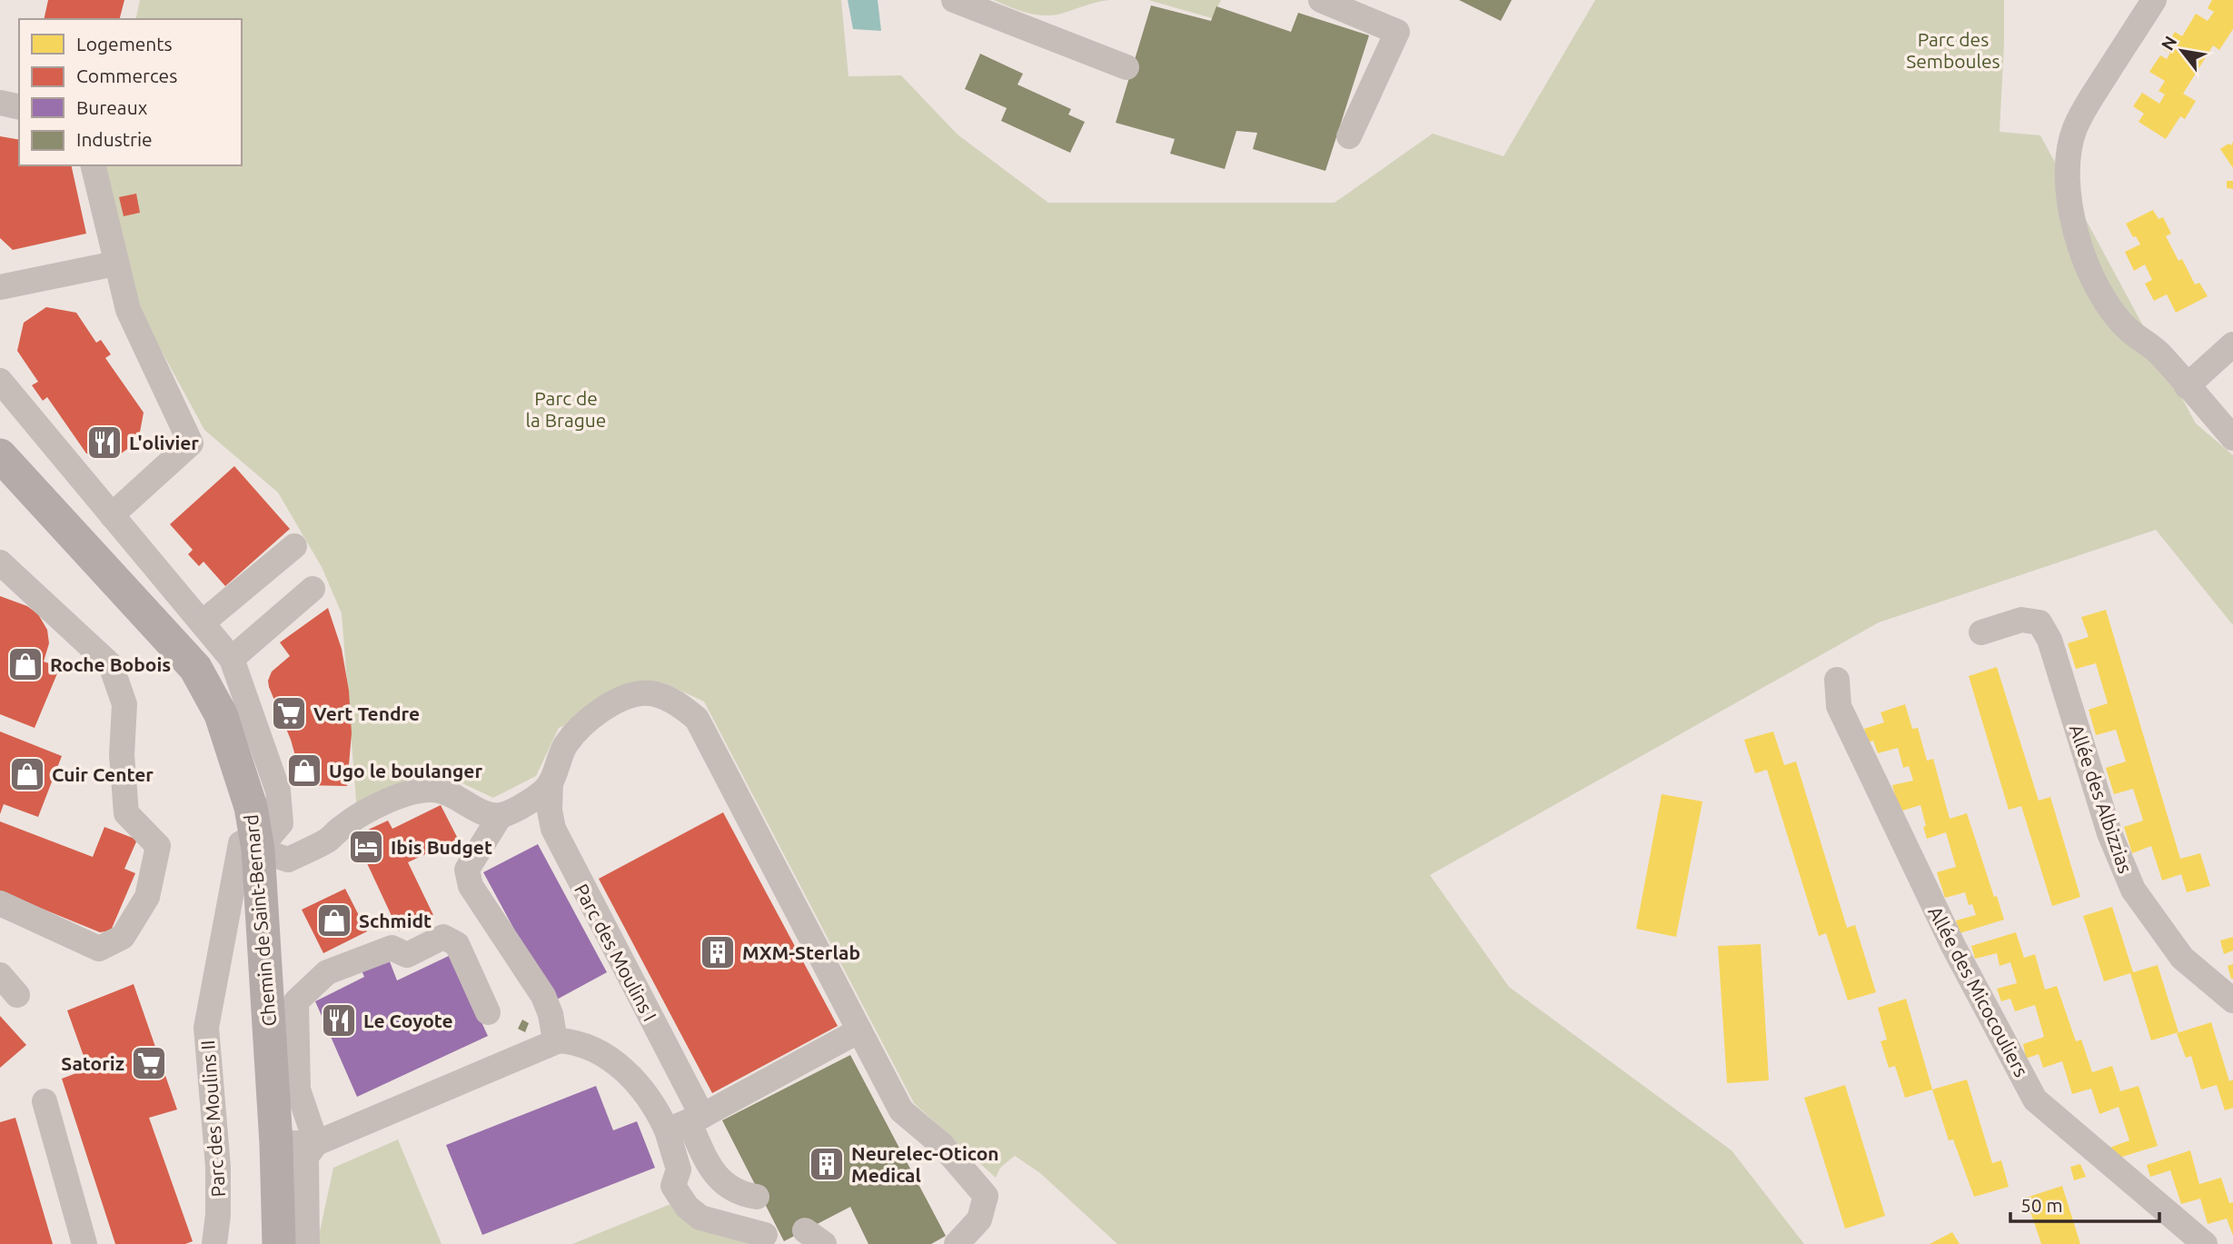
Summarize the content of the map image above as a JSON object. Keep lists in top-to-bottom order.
{
  "streets": {
    "main road": ["Chemin de Saint-Bernard"],
    "street": [
      "Allée des Albizzias",
      "Parc des Moulins I",
      "Allée des Micocouliers",
      "Parc des Moulins II"
    ]
  },
  "crossings": [
    ["Chemin de Saint-Bernard", "Parc des Moulins II"]
  ],
  "parks": ["Parc des Semboules", "Parc de la Brague"],
  "places": {
    "restaurant": ["L'olivier", "Le Coyote"],
    "shop": [
      "Roche Bobois",
      "Ugo le boulanger",
      "Cuir Center",
      "Schmidt"
    ],
    "supermarket": ["Vert Tendre", "Satoriz"],
    "hotel": ["Ibis Budget"],
    "building": ["MXM-Sterlab", "Neurelec-Oticon Medical"]
  },
  "legend": [
    "Logements",
    "Commerces",
    "Bureaux",
    "Industrie"
  ],
  "scale_bar": "50 m",
  "north": "top left"
}
